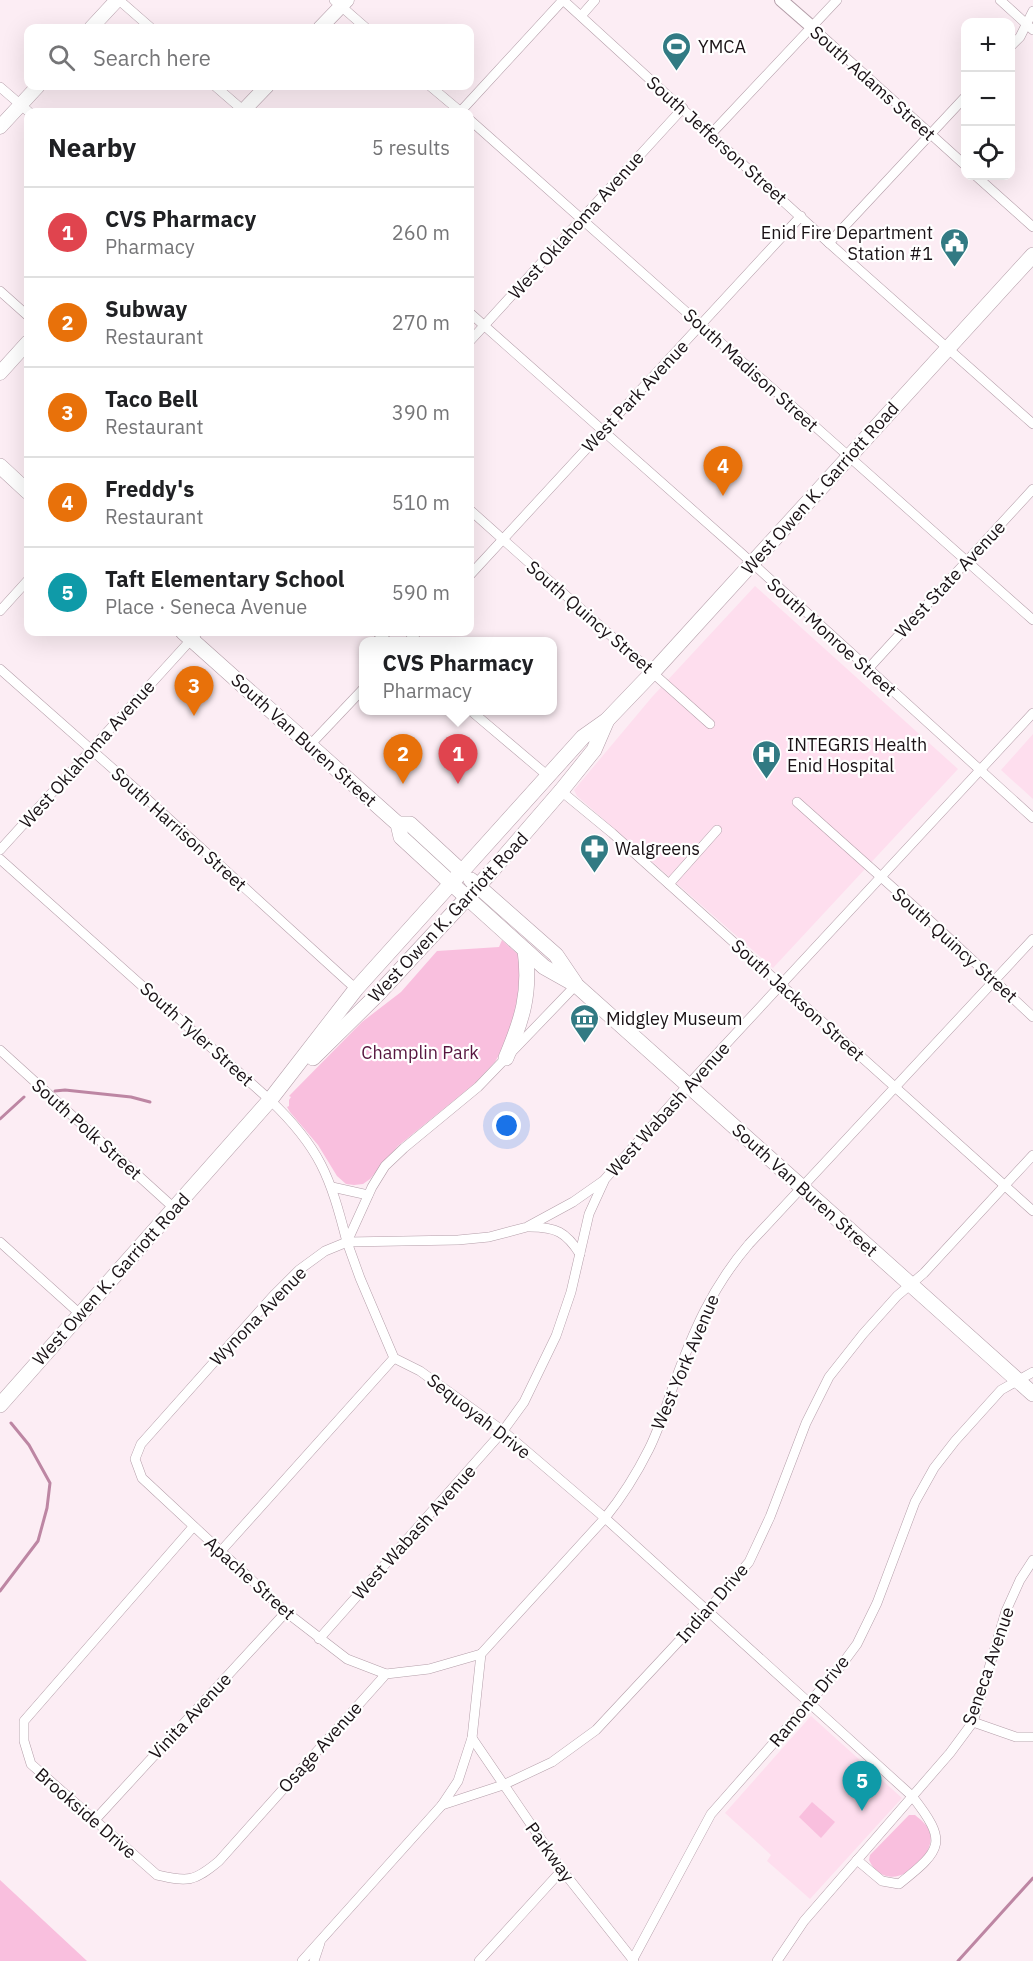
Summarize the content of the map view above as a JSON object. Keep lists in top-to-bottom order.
{
  "streets": {
    "main road": ["West Owen K. Garriott Road", "South Van Buren Street"],
    "street": [
      "South Adams Street",
      "South Jefferson Street",
      "West Oklahoma Avenue",
      "South Madison Street",
      "West Park Avenue",
      "West State Avenue",
      "South Quincy Street",
      "South Monroe Street",
      "South Harrison Street",
      "South Jackson Street",
      "South Tyler Street",
      "West Wabash Avenue",
      "South Polk Street",
      "Wynona Avenue",
      "West York Avenue",
      "Sequoyah Drive",
      "Apache Street",
      "Indian Drive",
      "Seneca Avenue",
      "Ramona Drive",
      "Vinita Avenue",
      "Osage Avenue",
      "Brookside Drive",
      "Parkway"
    ]
  },
  "crossings": [
    ["South Jefferson Street", "West Oklahoma Avenue"],
    ["South Jefferson Street", "West Park Avenue"],
    ["South Jefferson Street", "West Owen K. Garriott Road"],
    ["West Oklahoma Avenue", "South Madison Street"],
    ["West Oklahoma Avenue", "South Monroe Street"],
    ["West Oklahoma Avenue", "South Harrison Street"],
    ["South Madison Street", "West Park Avenue"],
    ["South Madison Street", "West Owen K. Garriott Road"],
    ["South Madison Street", "West State Avenue"],
    ["West Park Avenue", "South Quincy Street"],
    ["West Park Avenue", "South Monroe Street"],
    ["West Owen K. Garriott Road", "South Quincy Street"],
    ["West Owen K. Garriott Road", "South Monroe Street"],
    ["West Owen K. Garriott Road", "South Van Buren Street"],
    ["West Owen K. Garriott Road", "South Harrison Street"],
    ["West Owen K. Garriott Road", "South Jackson Street"],
    ["West Owen K. Garriott Road", "South Tyler Street"],
    ["West Owen K. Garriott Road", "South Polk Street"],
    ["West State Avenue", "South Monroe Street"],
    ["South Quincy Street", "West Wabash Avenue"],
    ["South Quincy Street", "West York Avenue"],
    ["South Monroe Street", "West Wabash Avenue"],
    ["South Van Buren Street", "West Wabash Avenue"],
    ["South Van Buren Street", "West York Avenue"],
    ["South Van Buren Street", "Indian Drive"],
    ["South Van Buren Street", "Ramona Drive"],
    ["South Jackson Street", "West Wabash Avenue"],
    ["South Jackson Street", "West York Avenue"],
    ["South Jackson Street", "Indian Drive"],
    ["South Tyler Street", "Wynona Avenue"],
    ["West Wabash Avenue", "Wynona Avenue"],
    ["West Wabash Avenue", "Sequoyah Drive"],
    ["West Wabash Avenue", "Apache Street"],
    ["Wynona Avenue", "Apache Street"],
    ["West York Avenue", "Sequoyah Drive"],
    ["Sequoyah Drive", "Indian Drive"],
    ["Sequoyah Drive", "Seneca Avenue"],
    ["Sequoyah Drive", "Ramona Drive"],
    ["Apache Street", "Vinita Avenue"],
    ["Apache Street", "Osage Avenue"],
    ["Apache Street", "Brookside Drive"],
    ["Indian Drive", "Parkway"],
    ["Ramona Drive", "Parkway"],
    ["Vinita Avenue", "Brookside Drive"],
    ["Osage Avenue", "Brookside Drive"]
  ],
  "parks": ["Champlin Park"],
  "places": {
    "sports": ["YMCA"],
    "public building": ["Enid Fire Department Station #1"],
    "hospital": ["INTEGRIS Health Enid Hospital"],
    "pharmacy": ["Walgreens"],
    "museum": ["Midgley Museum"]
  },
  "page": {
    "map_buttons": ["+", "−"],
    "search": "Search here",
    "heading": ["Nearby", "5 results"],
    "list": [
      {
        "mark": "1",
        "name": "CVS Pharmacy",
        "note": "Pharmacy",
        "value": "260 m"
      },
      {
        "mark": "2",
        "name": "Subway",
        "note": "Restaurant",
        "value": "270 m"
      },
      {
        "mark": "3",
        "name": "Taco Bell",
        "note": "Restaurant",
        "value": "390 m"
      },
      {
        "mark": "4",
        "name": "Freddy's",
        "note": "Restaurant",
        "value": "510 m"
      },
      {
        "mark": "5",
        "name": "Taft Elementary School",
        "note": "Place · Seneca Avenue",
        "value": "590 m"
      }
    ],
    "pins": [
      "4",
      "3",
      "1",
      "2",
      "5"
    ],
    "popup": ["CVS Pharmacy", "Pharmacy"]
  }
}
